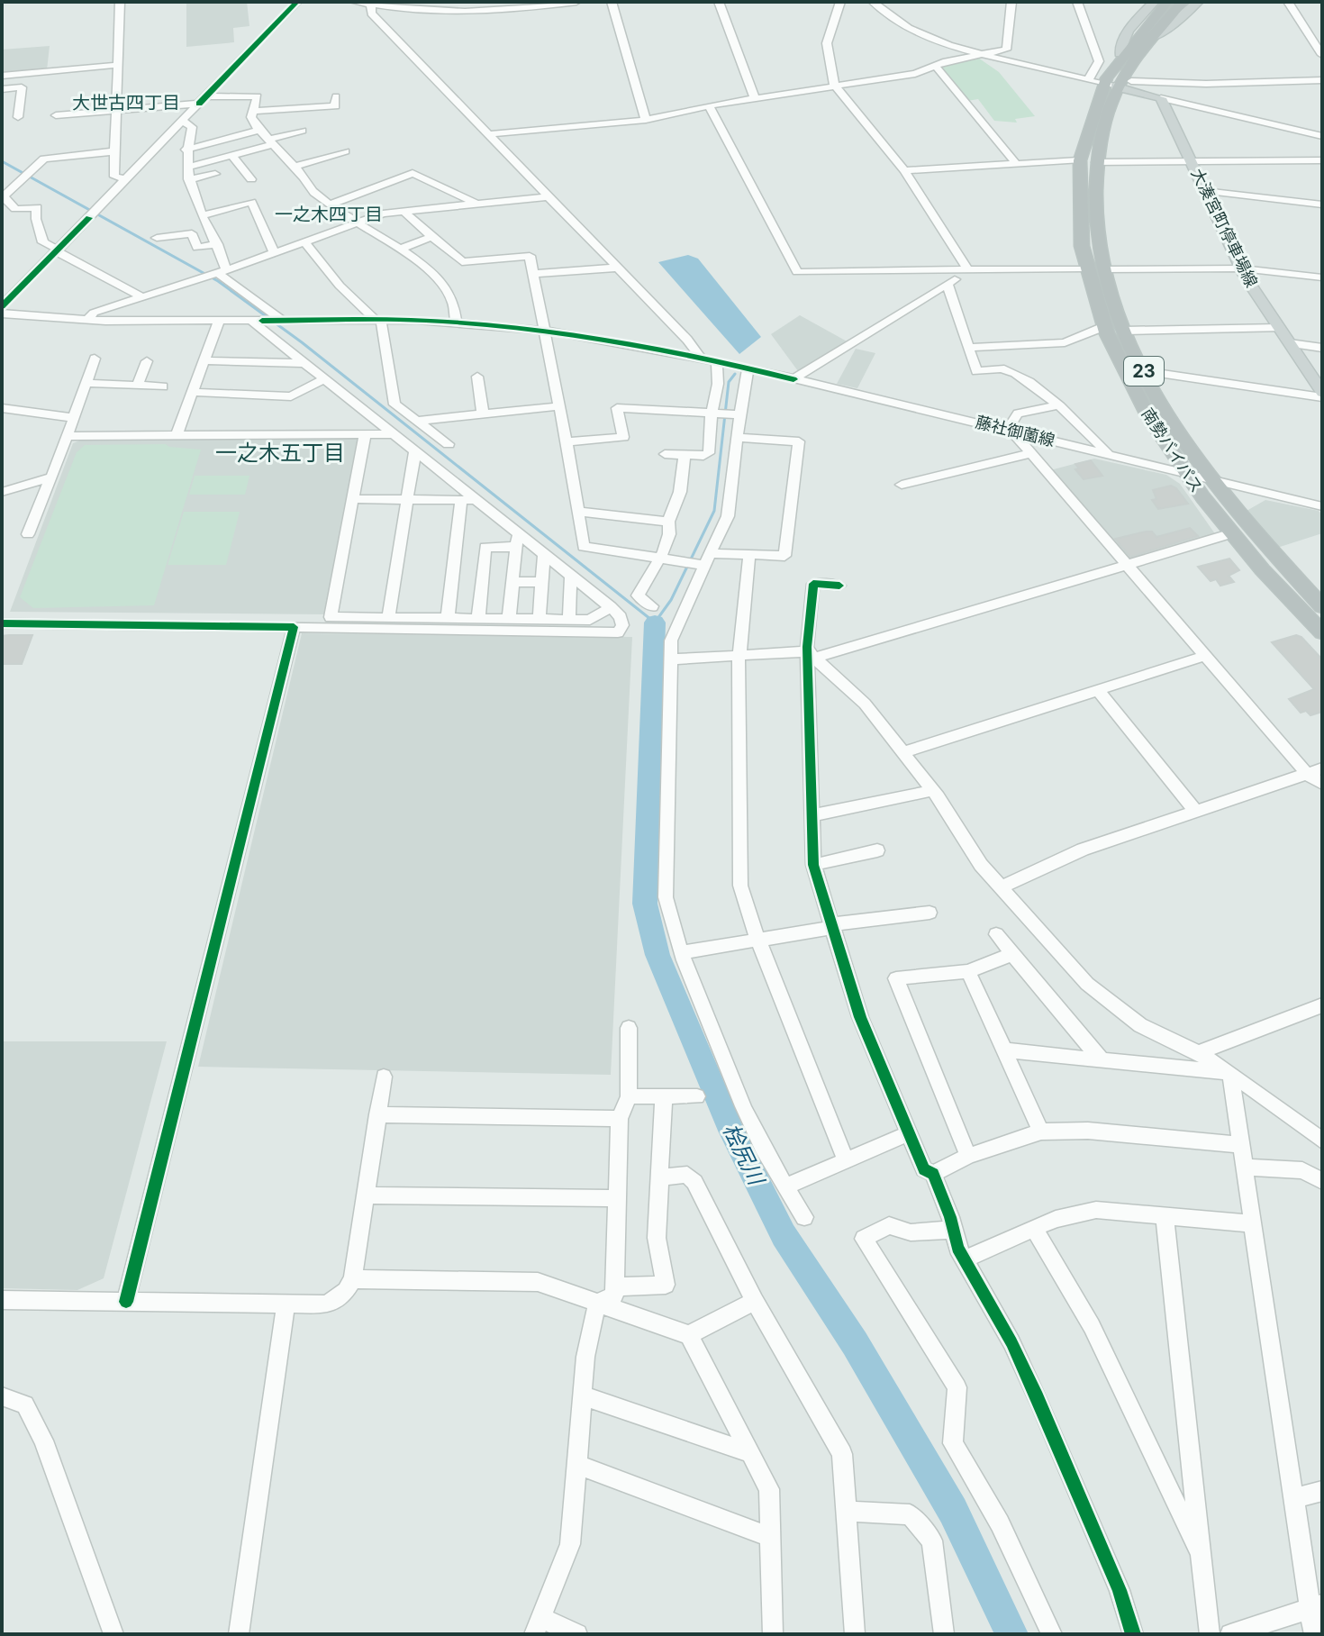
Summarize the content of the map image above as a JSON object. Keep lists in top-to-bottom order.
{
  "streets": {
    "highway": ["23", "南勢バイパス"],
    "main road": ["大湊宮町停車場線"],
    "street": ["藤社御薗線"]
  },
  "crossings": [
    ["藤社御薗線", "南勢バイパス"]
  ],
  "districts": ["大世古四丁目", "一之木四丁目", "一之木五丁目"],
  "water": ["桧尻川"]
}
